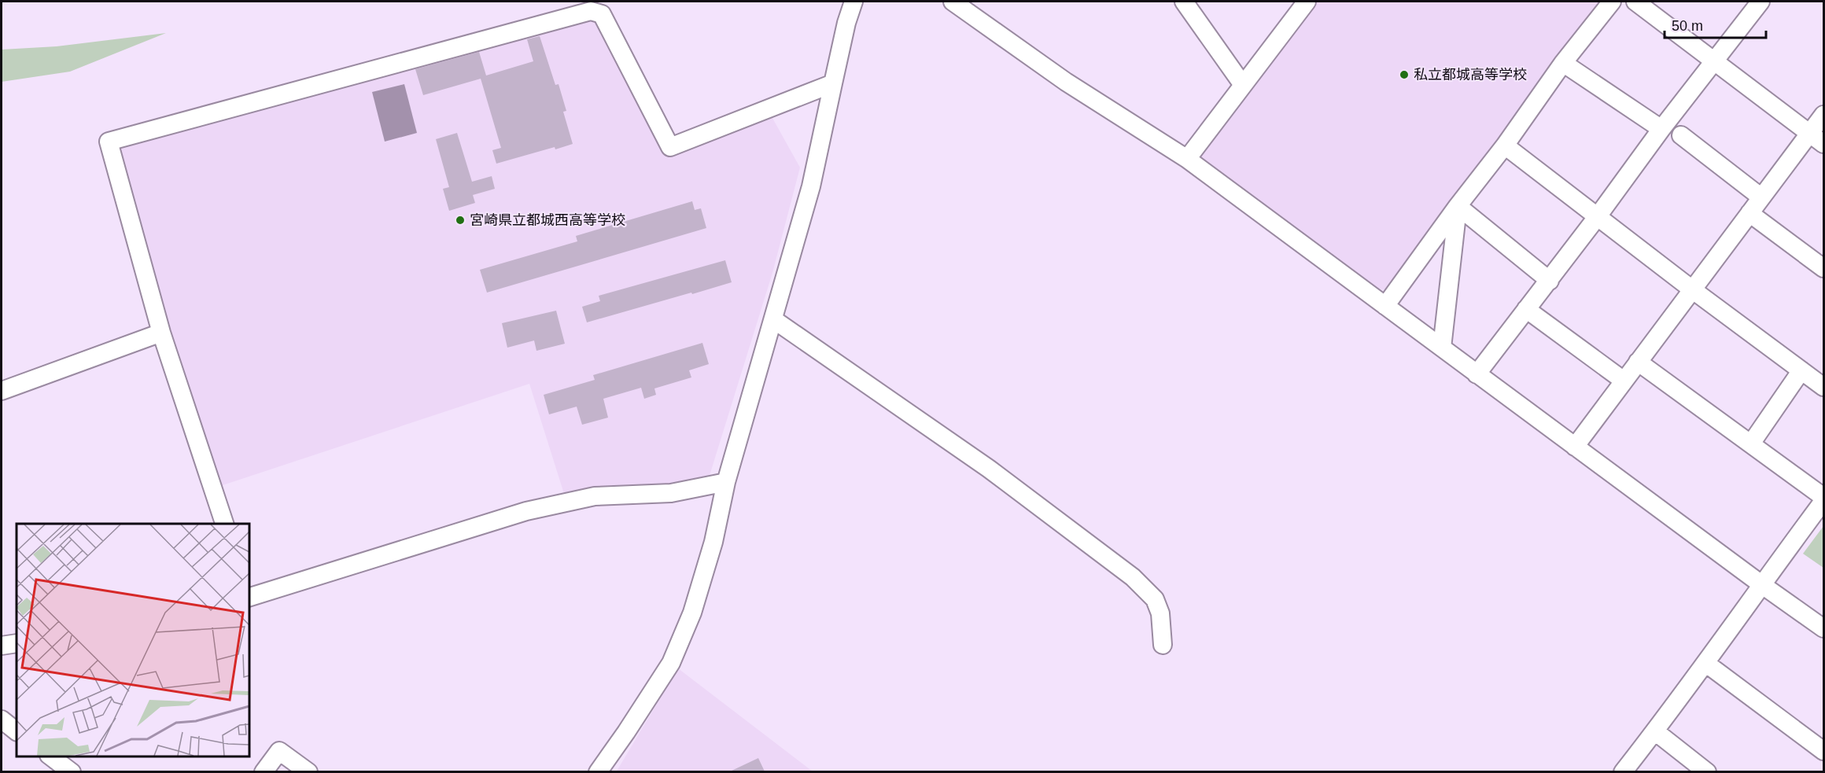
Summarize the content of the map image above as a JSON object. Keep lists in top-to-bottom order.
{
  "places": ["私立都城高等学校", "宮崎県立都城西高等学校"],
  "scale_bar": "50 m"
}
